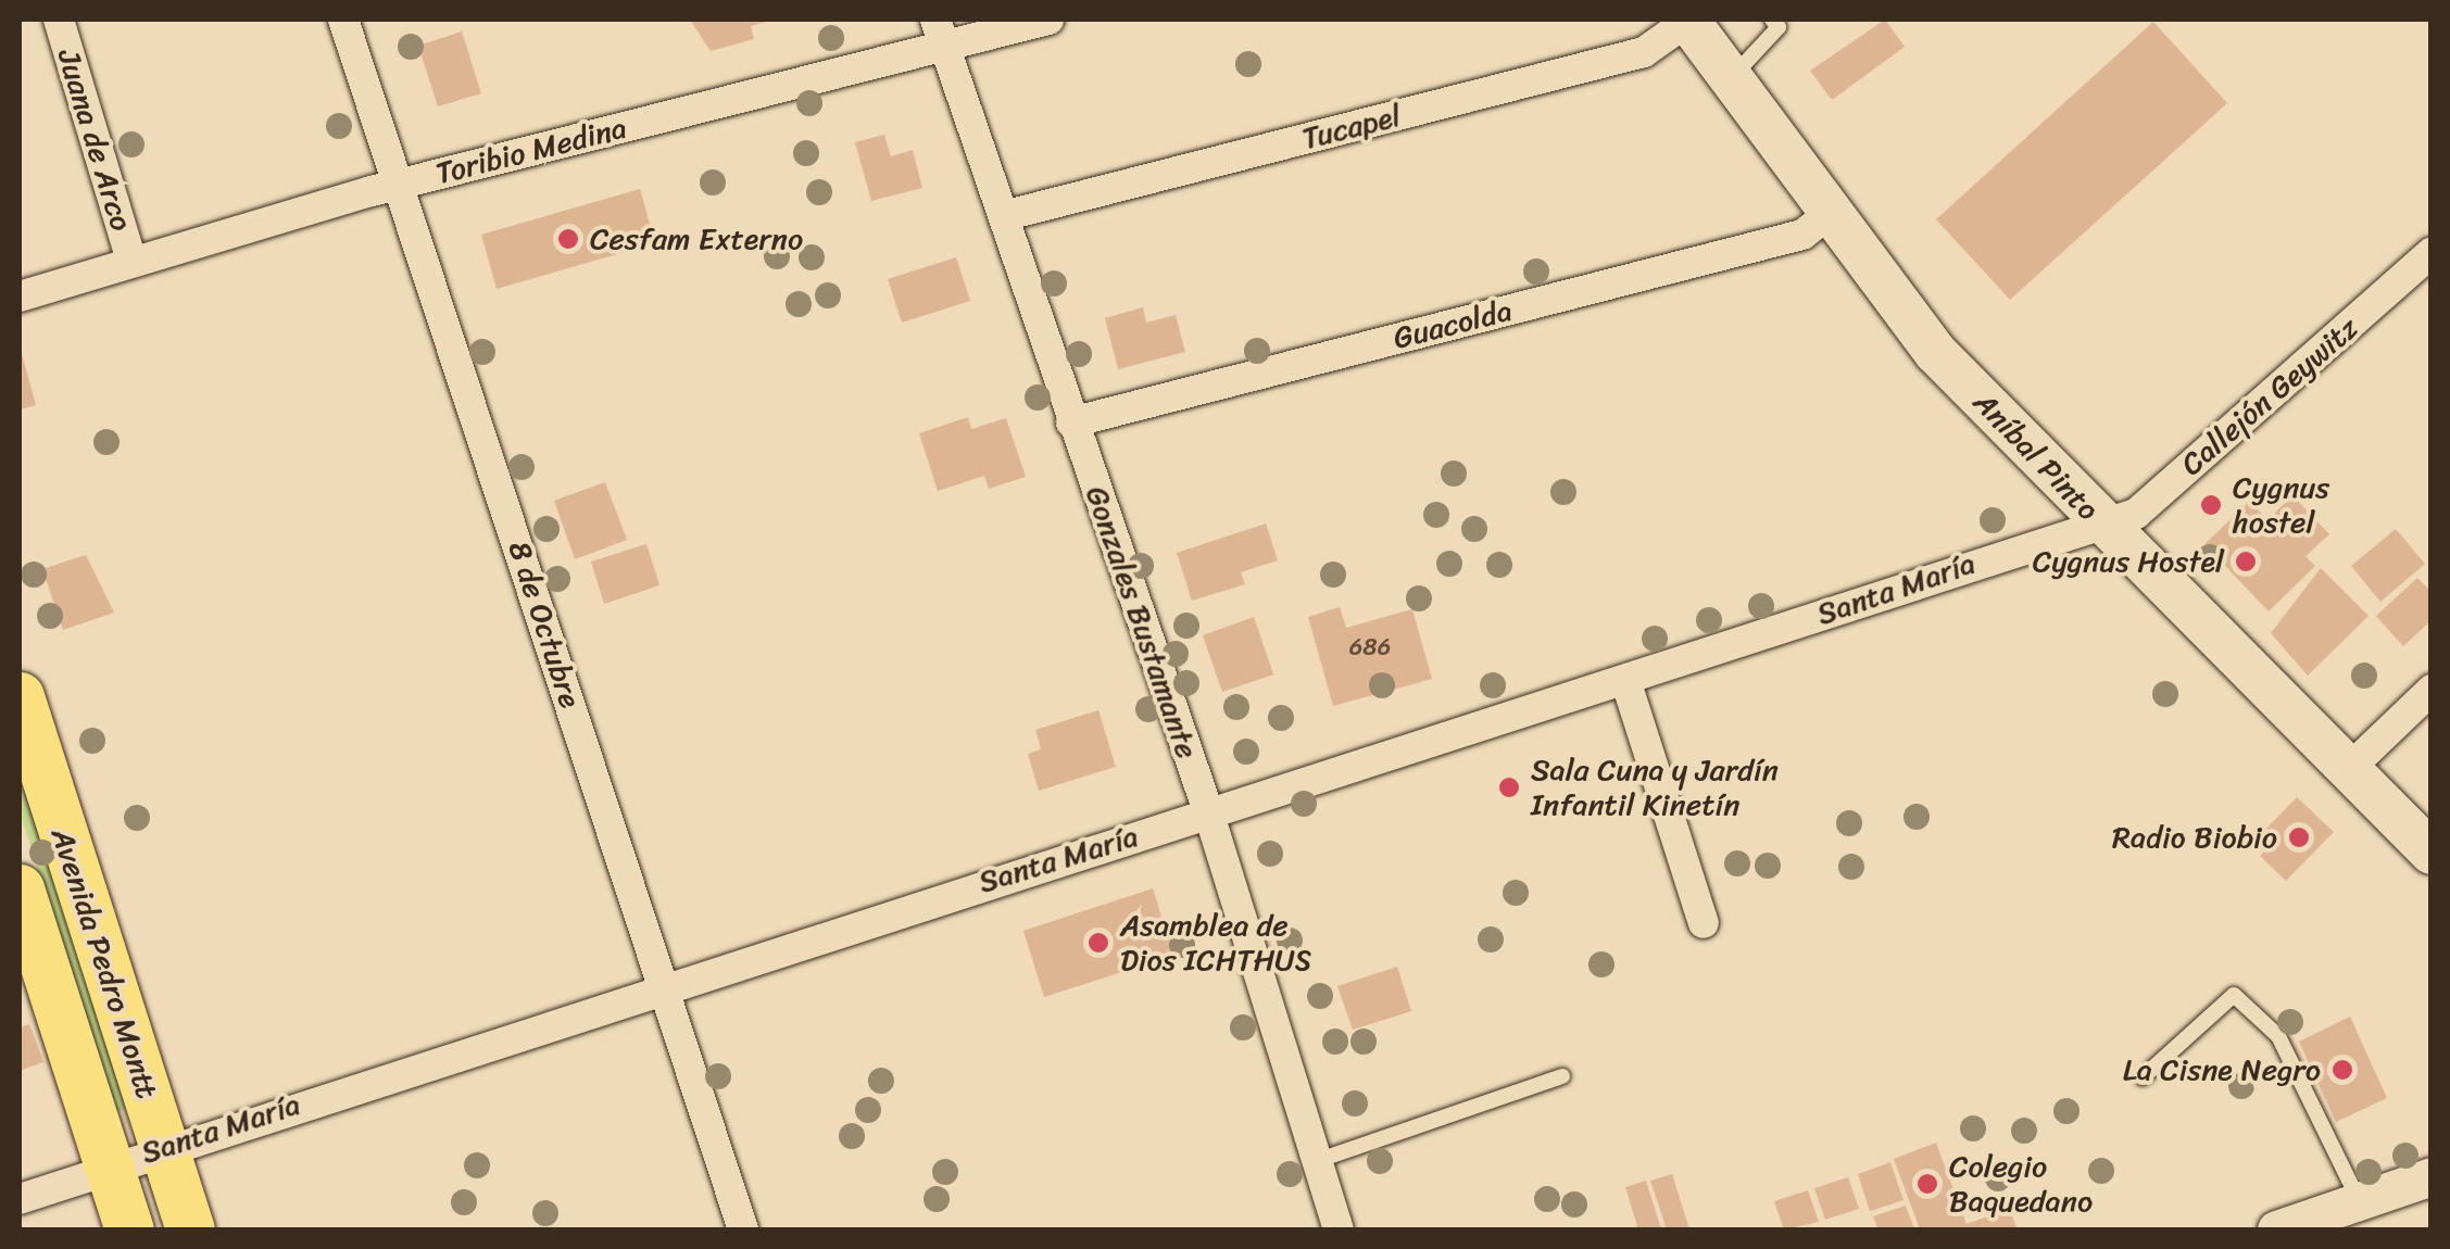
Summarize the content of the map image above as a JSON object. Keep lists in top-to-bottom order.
{
  "streets": {
    "main road": ["Aníbal Pinto", "Avenida Pedro Montt"],
    "street": [
      "Tucapel",
      "Juana de Arco",
      "Toribio Medina",
      "Guacolda",
      "Callejón Geywitz",
      "Santa María",
      "Gonzales Bustamante",
      "8 de Octubre"
    ]
  },
  "crossings": [
    ["Tucapel", "Aníbal Pinto"],
    ["Tucapel", "Gonzales Bustamante"],
    ["Juana de Arco", "Toribio Medina"],
    ["Toribio Medina", "Gonzales Bustamante"],
    ["Toribio Medina", "8 de Octubre"],
    ["Guacolda", "Aníbal Pinto"],
    ["Guacolda", "Gonzales Bustamante"],
    ["Callejón Geywitz", "Aníbal Pinto"],
    ["Callejón Geywitz", "Santa María"],
    ["Aníbal Pinto", "Santa María"],
    ["Santa María", "Gonzales Bustamante"],
    ["Santa María", "8 de Octubre"],
    ["Santa María", "Avenida Pedro Montt"]
  ],
  "places": [
    "Cesfam Externo",
    "Cygnus hostel",
    "Cygnus Hostel",
    "Sala Cuna y Jardín Infantil Kinetín",
    "Radio Biobio",
    "Asamblea de Dios ICHTHUS",
    "La Cisne Negro",
    "Colegio Baquedano"
  ],
  "house_numbers": ["686"]
}
